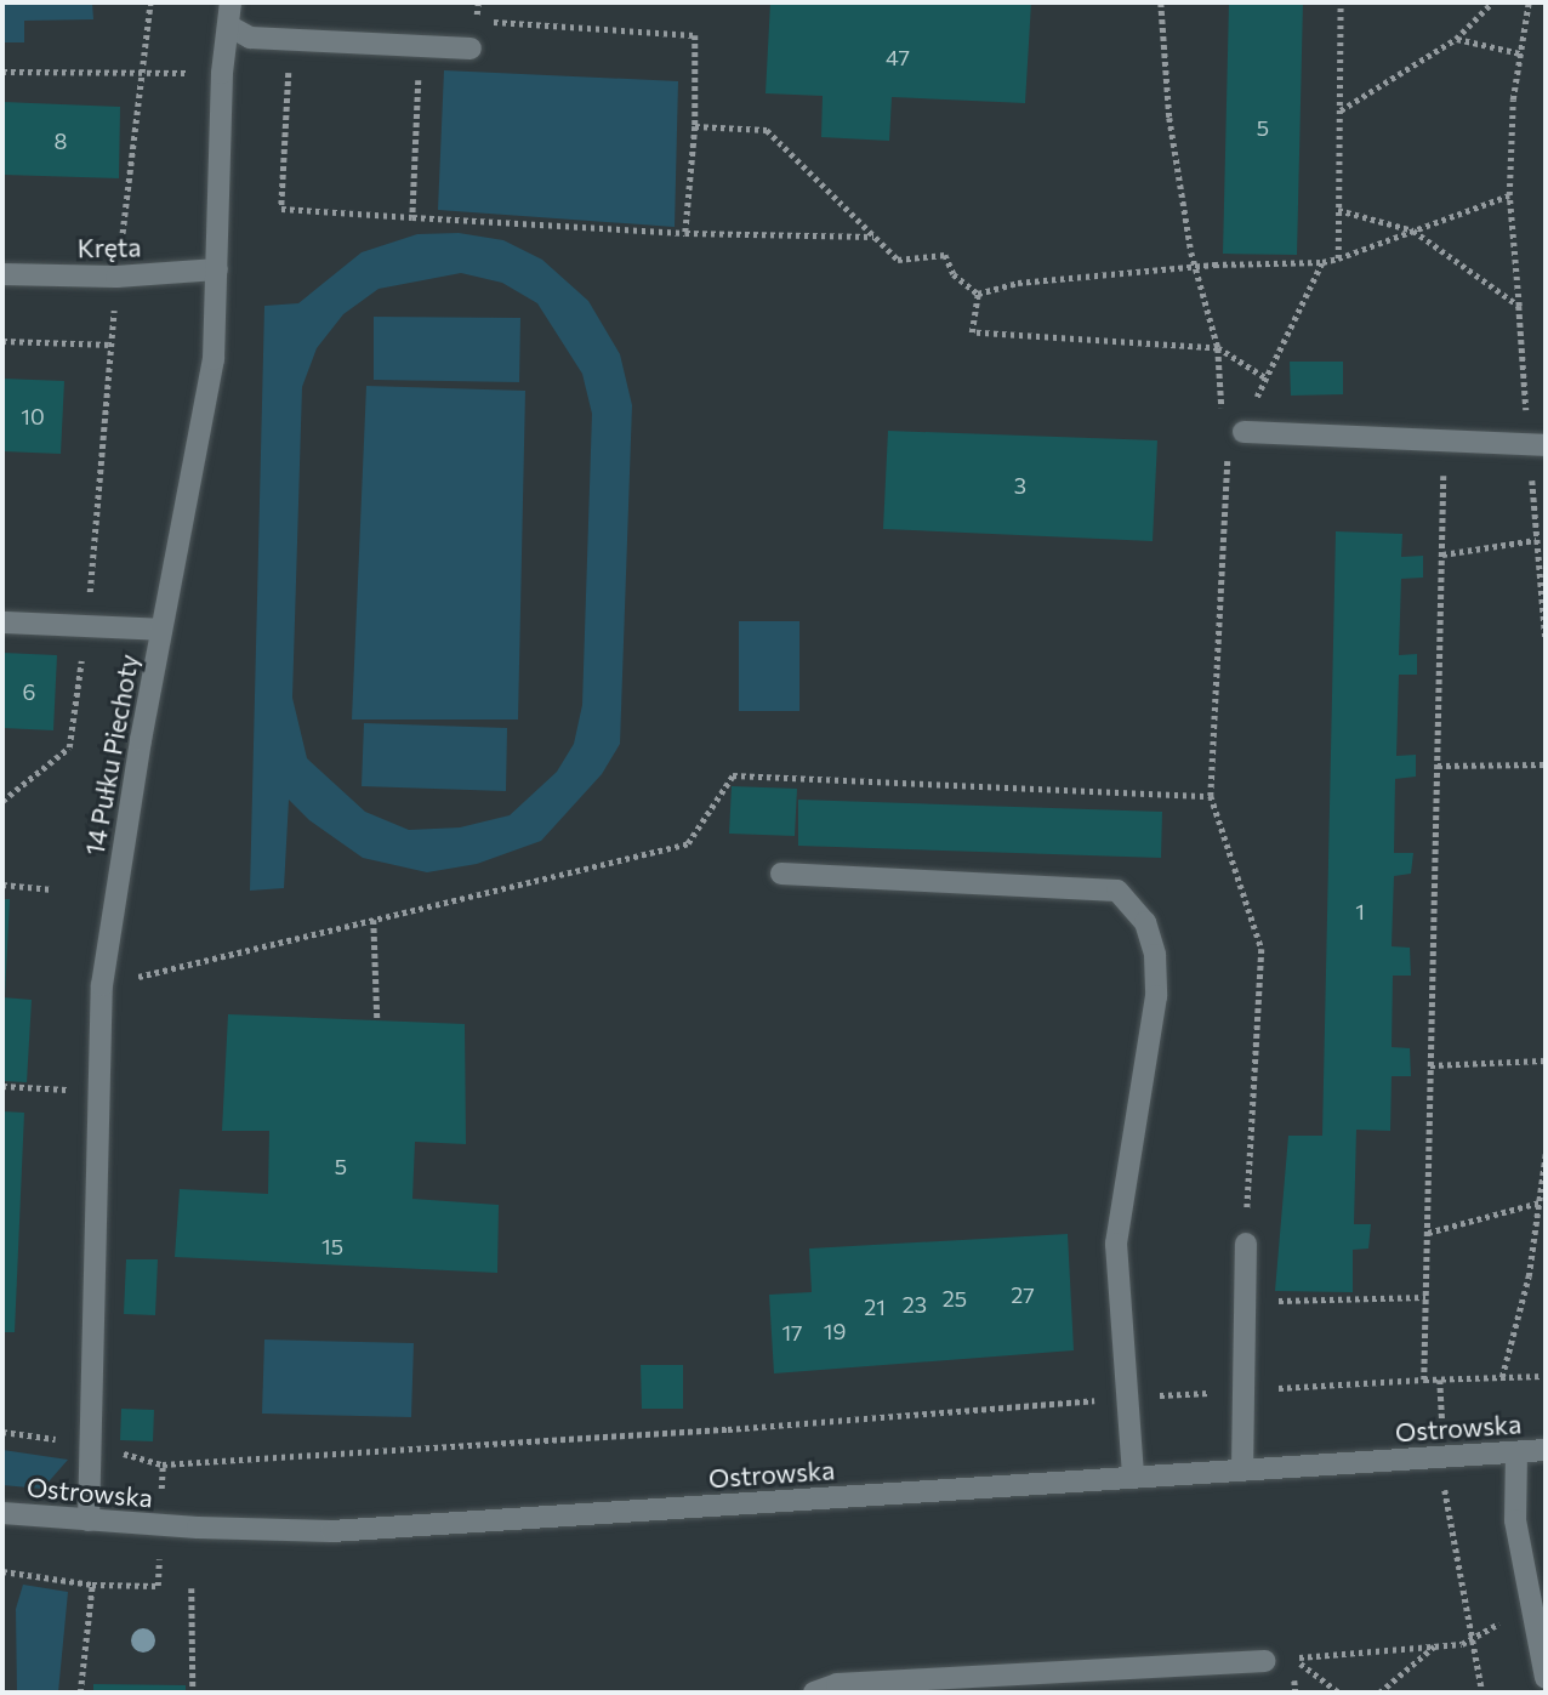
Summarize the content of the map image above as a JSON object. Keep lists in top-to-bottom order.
{
  "streets": {
    "street": ["Kręta", "14 Pułku Piechoty", "Ostrowska"]
  },
  "crossings": [
    ["Kręta", "14 Pułku Piechoty"],
    ["14 Pułku Piechoty", "Ostrowska"]
  ],
  "house_numbers": [
    "47",
    "5",
    "8",
    "10",
    "3",
    "6",
    "1",
    "5",
    "15",
    "27",
    "25",
    "23",
    "21",
    "19",
    "17"
  ]
}
